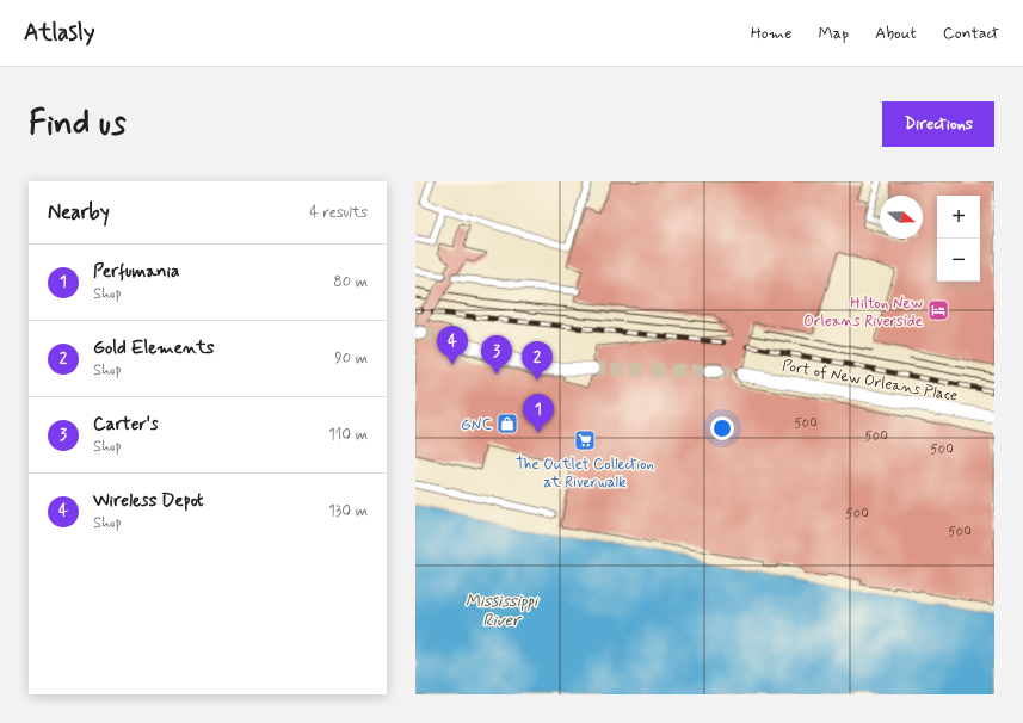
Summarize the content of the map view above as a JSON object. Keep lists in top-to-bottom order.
{
  "streets": {
    "street": ["Port of New Orleans Place"]
  },
  "water": ["Mississippi River"],
  "places": {
    "hotel": ["Hilton New Orleans Riverside"],
    "shop": ["GNC"],
    "supermarket": ["The Outlet Collection at Riverwalk"]
  },
  "house_numbers": [
    "500",
    "500",
    "500",
    "500",
    "500"
  ],
  "north": "right",
  "page": {
    "header": "Atlasly",
    "nav": [
      "Home",
      "Map",
      "About",
      "Contact"
    ],
    "buttons": "Directions",
    "title": "Find us",
    "heading": ["Nearby", "4 results"],
    "map_buttons": ["+", "−"],
    "list": [
      {
        "mark": "1",
        "name": "Perfumania",
        "note": "Shop",
        "value": "80 m"
      },
      {
        "mark": "2",
        "name": "Gold Elements",
        "note": "Shop",
        "value": "90 m"
      },
      {
        "mark": "3",
        "name": "Carter's",
        "note": "Shop",
        "value": "110 m"
      },
      {
        "mark": "4",
        "name": "Wireless Depot",
        "note": "Shop",
        "value": "130 m"
      }
    ],
    "pins": [
      "4",
      "3",
      "2",
      "1"
    ]
  }
}
